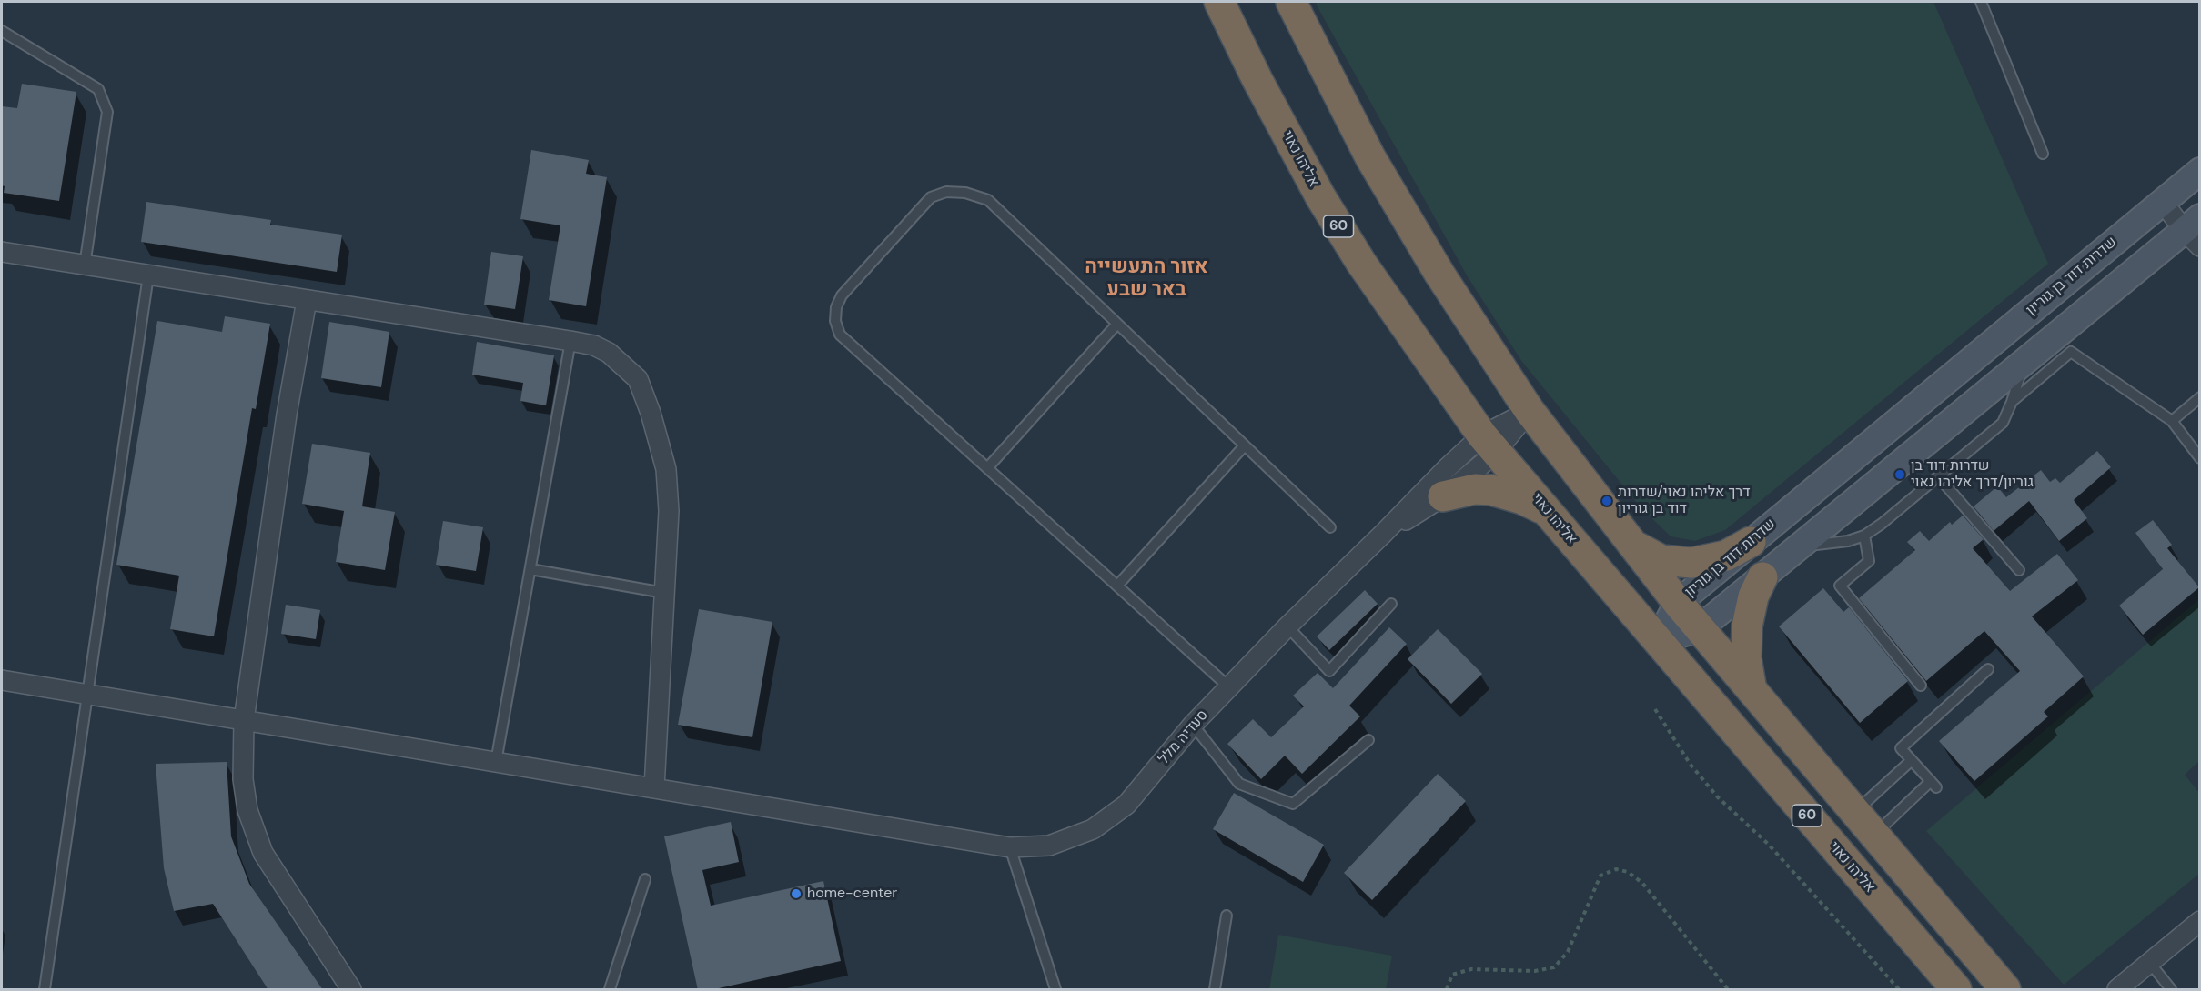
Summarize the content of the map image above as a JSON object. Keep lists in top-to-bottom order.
{
  "streets": {
    "highway": ["אליהו נאוי", "60"],
    "main road": ["שדרות דוד בן גוריון"],
    "street": ["סעדיה מלל"]
  },
  "crossings": [
    ["אליהו נאוי", "שדרות דוד בן גוריון"],
    ["אליהו נאוי", "סעדיה מלל"],
    ["60", "שדרות דוד בן גוריון"],
    ["60", "סעדיה מלל"]
  ],
  "districts": ["אזור התעשייה באר שבע"],
  "places": ["שדרות דוד בן גוריון/דרך אליהו נאוי", "דרך אליהו נאוי/שדרות דוד בן גוריון", "home-center"]
}
